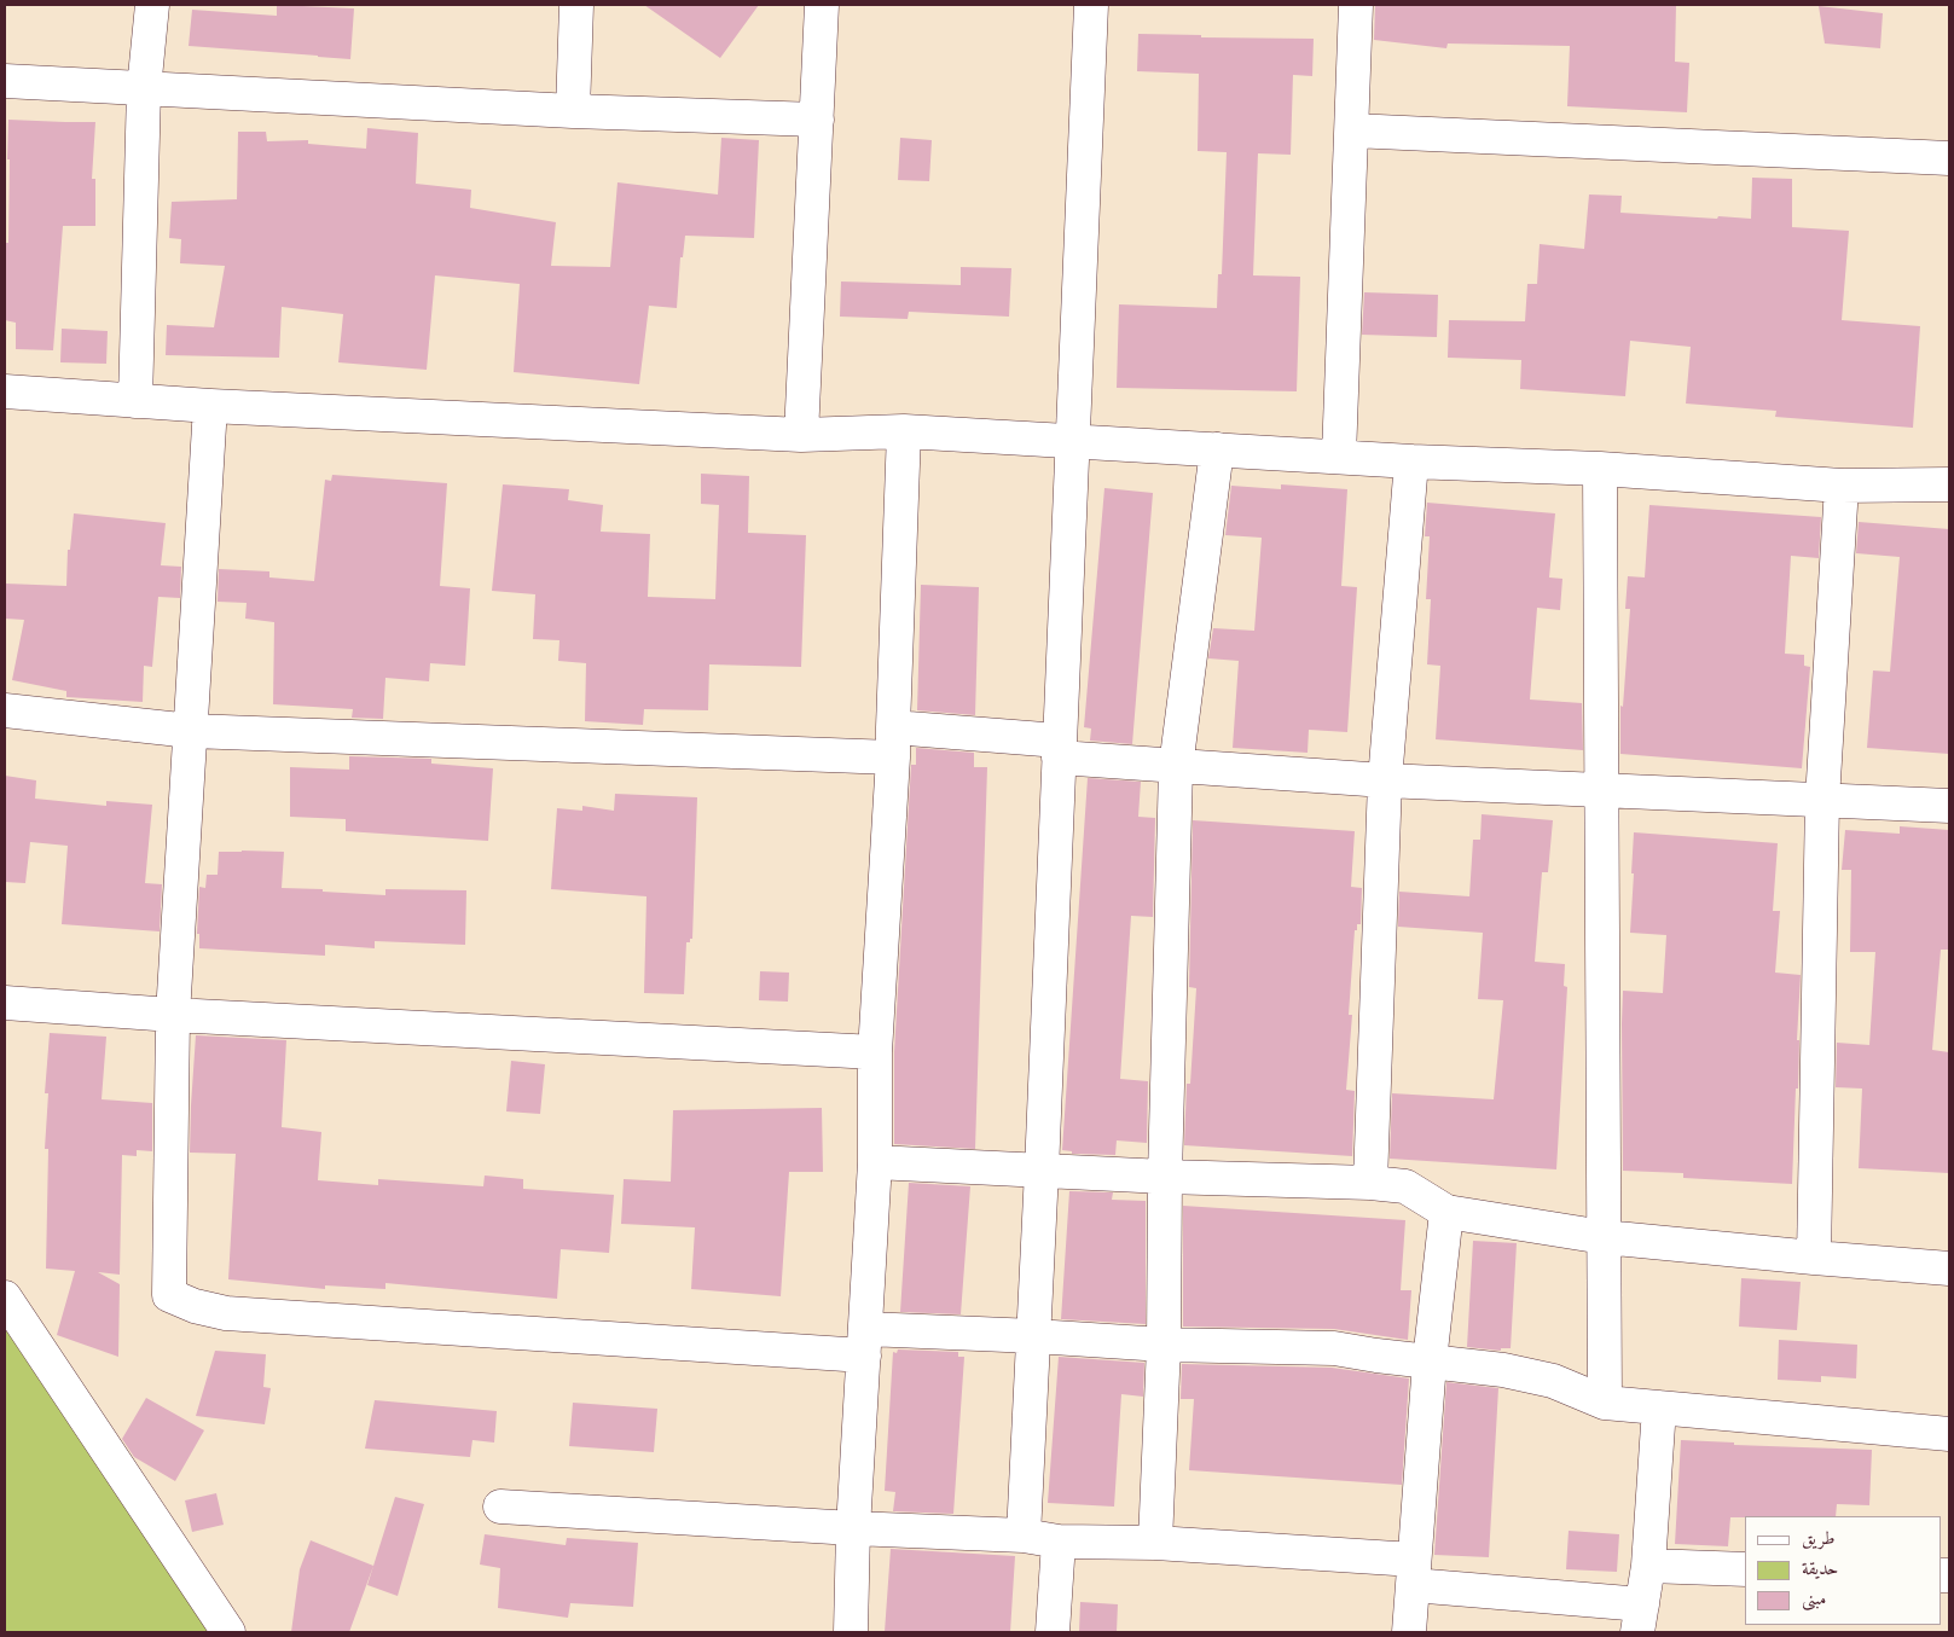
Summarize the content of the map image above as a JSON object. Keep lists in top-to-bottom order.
{
  "legend": ["طريق", "حديقة", "مبنى"]
}
